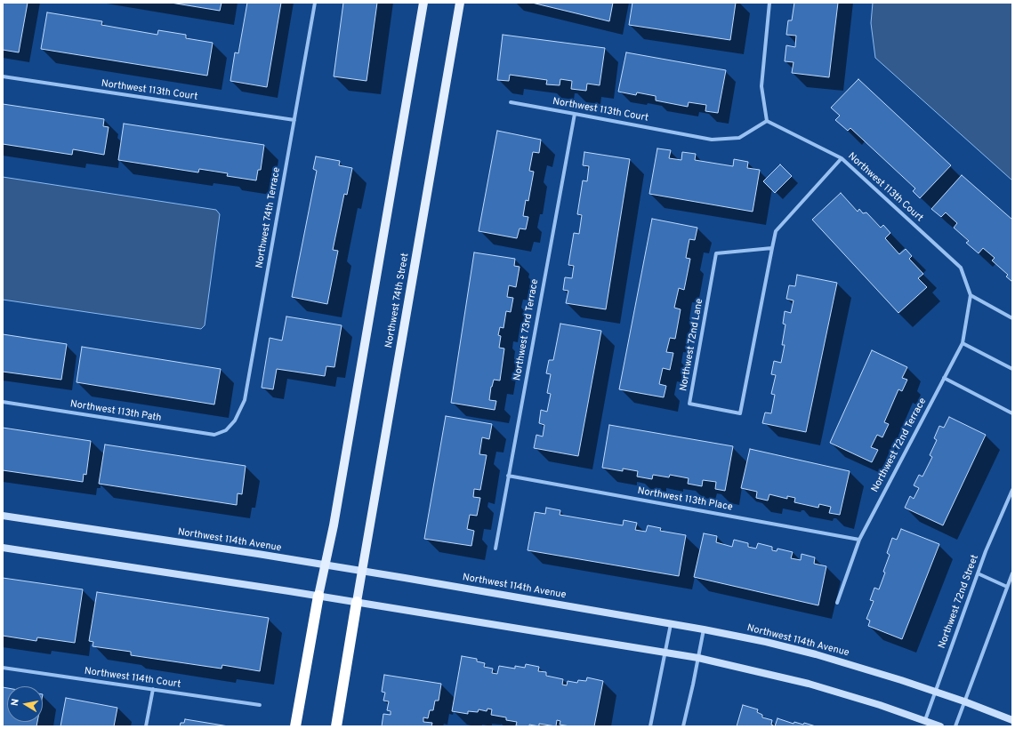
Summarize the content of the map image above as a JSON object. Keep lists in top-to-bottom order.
{
  "streets": {
    "main road": ["Northwest 74th Street"],
    "street": [
      "Northwest 113th Court",
      "Northwest 74th Terrace",
      "Northwest 73rd Terrace",
      "Northwest 72nd Lane",
      "Northwest 113th Path",
      "Northwest 72nd Terrace",
      "Northwest 113th Place",
      "Northwest 114th Avenue",
      "Northwest 72nd Street",
      "Northwest 114th Court"
    ]
  },
  "crossings": [
    ["Northwest 113th Court", "Northwest 74th Terrace"],
    ["Northwest 113th Court", "Northwest 73rd Terrace"],
    ["Northwest 113th Court", "Northwest 72nd Lane"],
    ["Northwest 113th Court", "Northwest 72nd Terrace"],
    ["Northwest 74th Terrace", "Northwest 113th Path"],
    ["Northwest 74th Street", "Northwest 114th Avenue"],
    ["Northwest 73rd Terrace", "Northwest 113th Place"],
    ["Northwest 72nd Terrace", "Northwest 113th Place"],
    ["Northwest 114th Avenue", "Northwest 72nd Street"]
  ],
  "north": "left"
}
